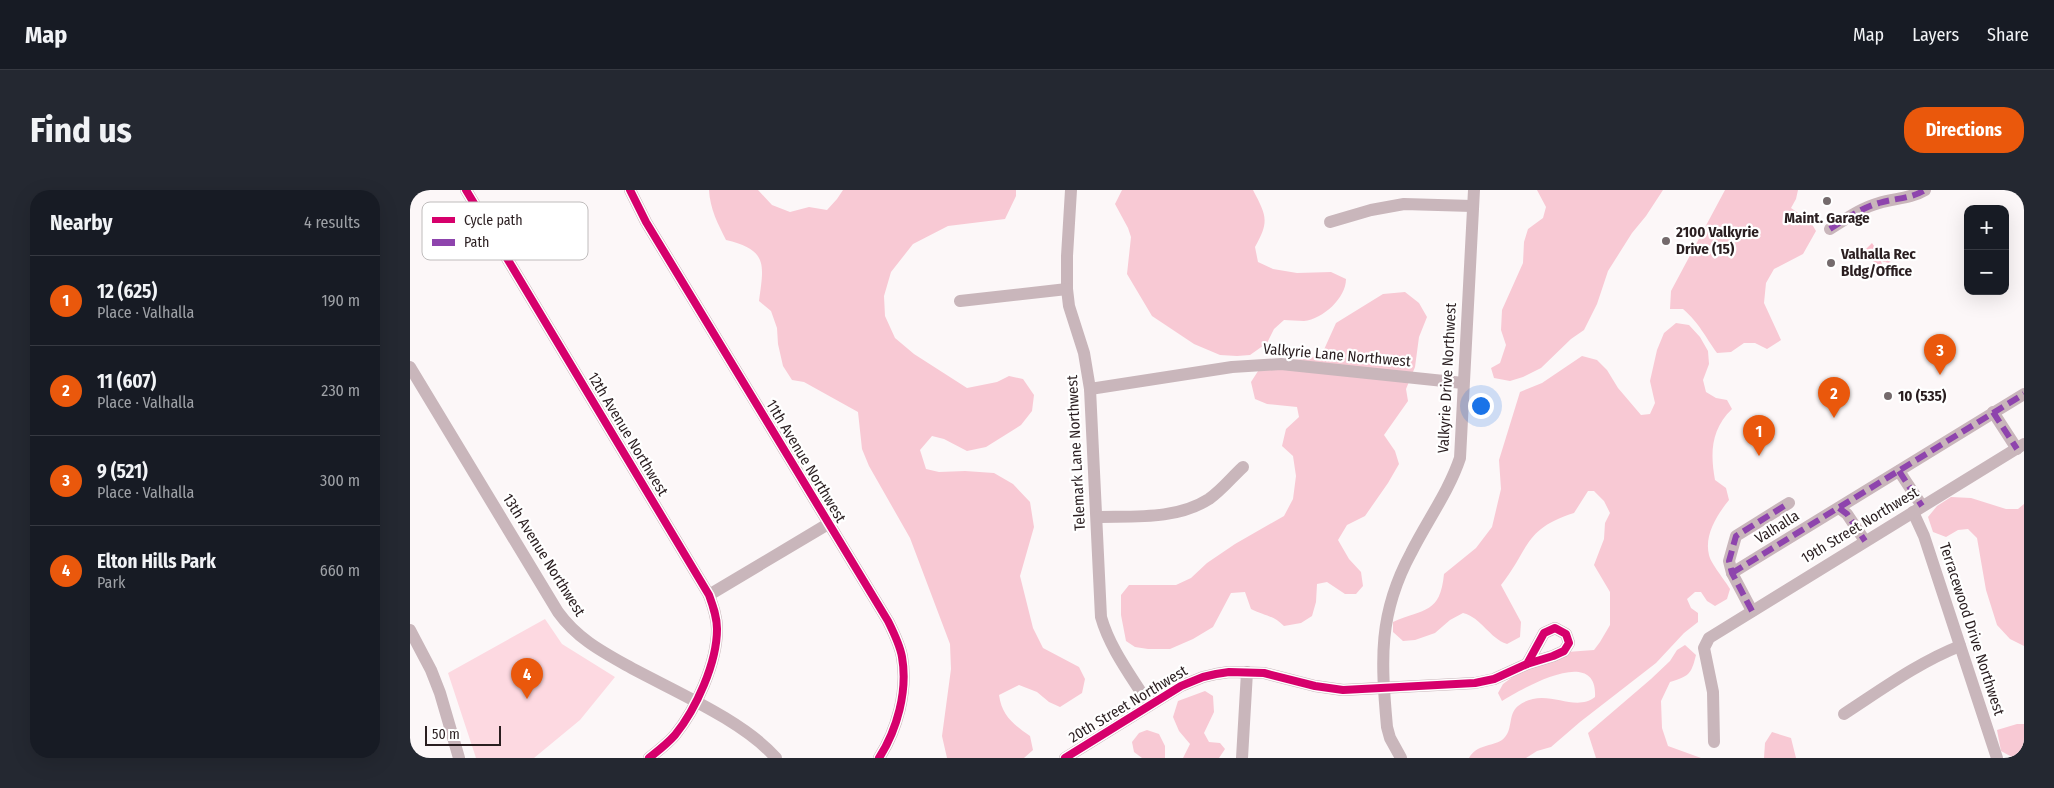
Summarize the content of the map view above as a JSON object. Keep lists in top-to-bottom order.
{
  "streets": {
    "street": [
      "Valkyrie Lane Northwest",
      "Valkyrie Drive Northwest",
      "12th Avenue Northwest",
      "Telemark Lane Northwest",
      "11th Avenue Northwest",
      "19th Street Northwest",
      "Valhalla",
      "13th Avenue Northwest",
      "Terracewood Drive Northwest",
      "20th Street Northwest"
    ]
  },
  "crossings": [
    ["Valkyrie Lane Northwest", "Valkyrie Drive Northwest"],
    ["Valkyrie Lane Northwest", "Telemark Lane Northwest"],
    ["Valkyrie Drive Northwest", "20th Street Northwest"],
    ["12th Avenue Northwest", "13th Avenue Northwest"],
    ["Telemark Lane Northwest", "20th Street Northwest"],
    ["19th Street Northwest", "Valhalla"],
    ["19th Street Northwest", "Terracewood Drive Northwest"]
  ],
  "places": [
    "Maint. Garage",
    "2100 Valkyrie Drive (15)",
    "Valhalla Rec Bldg/Office",
    "10 (535)"
  ],
  "legend": ["Cycle path", "Path"],
  "scale_bar": "50 m",
  "page": {
    "header": "Map",
    "nav": ["Map", "Layers", "Share"],
    "buttons": "Directions",
    "title": "Find us",
    "heading": ["Nearby", "4 results"],
    "map_buttons": ["+", "−"],
    "list": [
      {
        "mark": "1",
        "name": "12 (625)",
        "note": "Place · Valhalla",
        "value": "190 m"
      },
      {
        "mark": "2",
        "name": "11 (607)",
        "note": "Place · Valhalla",
        "value": "230 m"
      },
      {
        "mark": "3",
        "name": "9 (521)",
        "note": "Place · Valhalla",
        "value": "300 m"
      },
      {
        "mark": "4",
        "name": "Elton Hills Park",
        "note": "Park",
        "value": "660 m"
      }
    ],
    "pins": [
      "3",
      "2",
      "1",
      "4"
    ],
    "scale": "50 m"
  }
}
